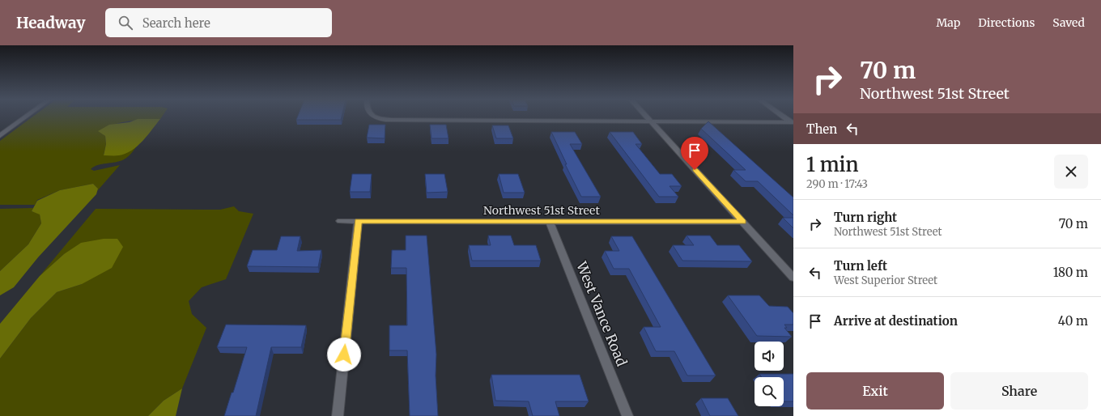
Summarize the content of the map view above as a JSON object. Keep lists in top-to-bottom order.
{
  "streets": {
    "street": ["Northwest 51st Street", "West Vance Road"]
  },
  "crossings": [
    ["Northwest 51st Street", "West Vance Road"]
  ],
  "page": {
    "header": "Headway",
    "search": "Search here",
    "nav": ["Map", "Directions", "Saved"],
    "turn": ["70 m", "Northwest 51st Street"],
    "then": "Then",
    "heading": ["1 min", "290 m · 17:43"],
    "list": [
      {
        "name": "Turn right",
        "note": "Northwest 51st Street",
        "value": "70 m"
      },
      {
        "name": "Turn left",
        "note": "West Superior Street",
        "value": "180 m"
      },
      {
        "name": "Arrive at destination",
        "value": "40 m"
      }
    ],
    "buttons": ["Exit", "Share"]
  }
}
